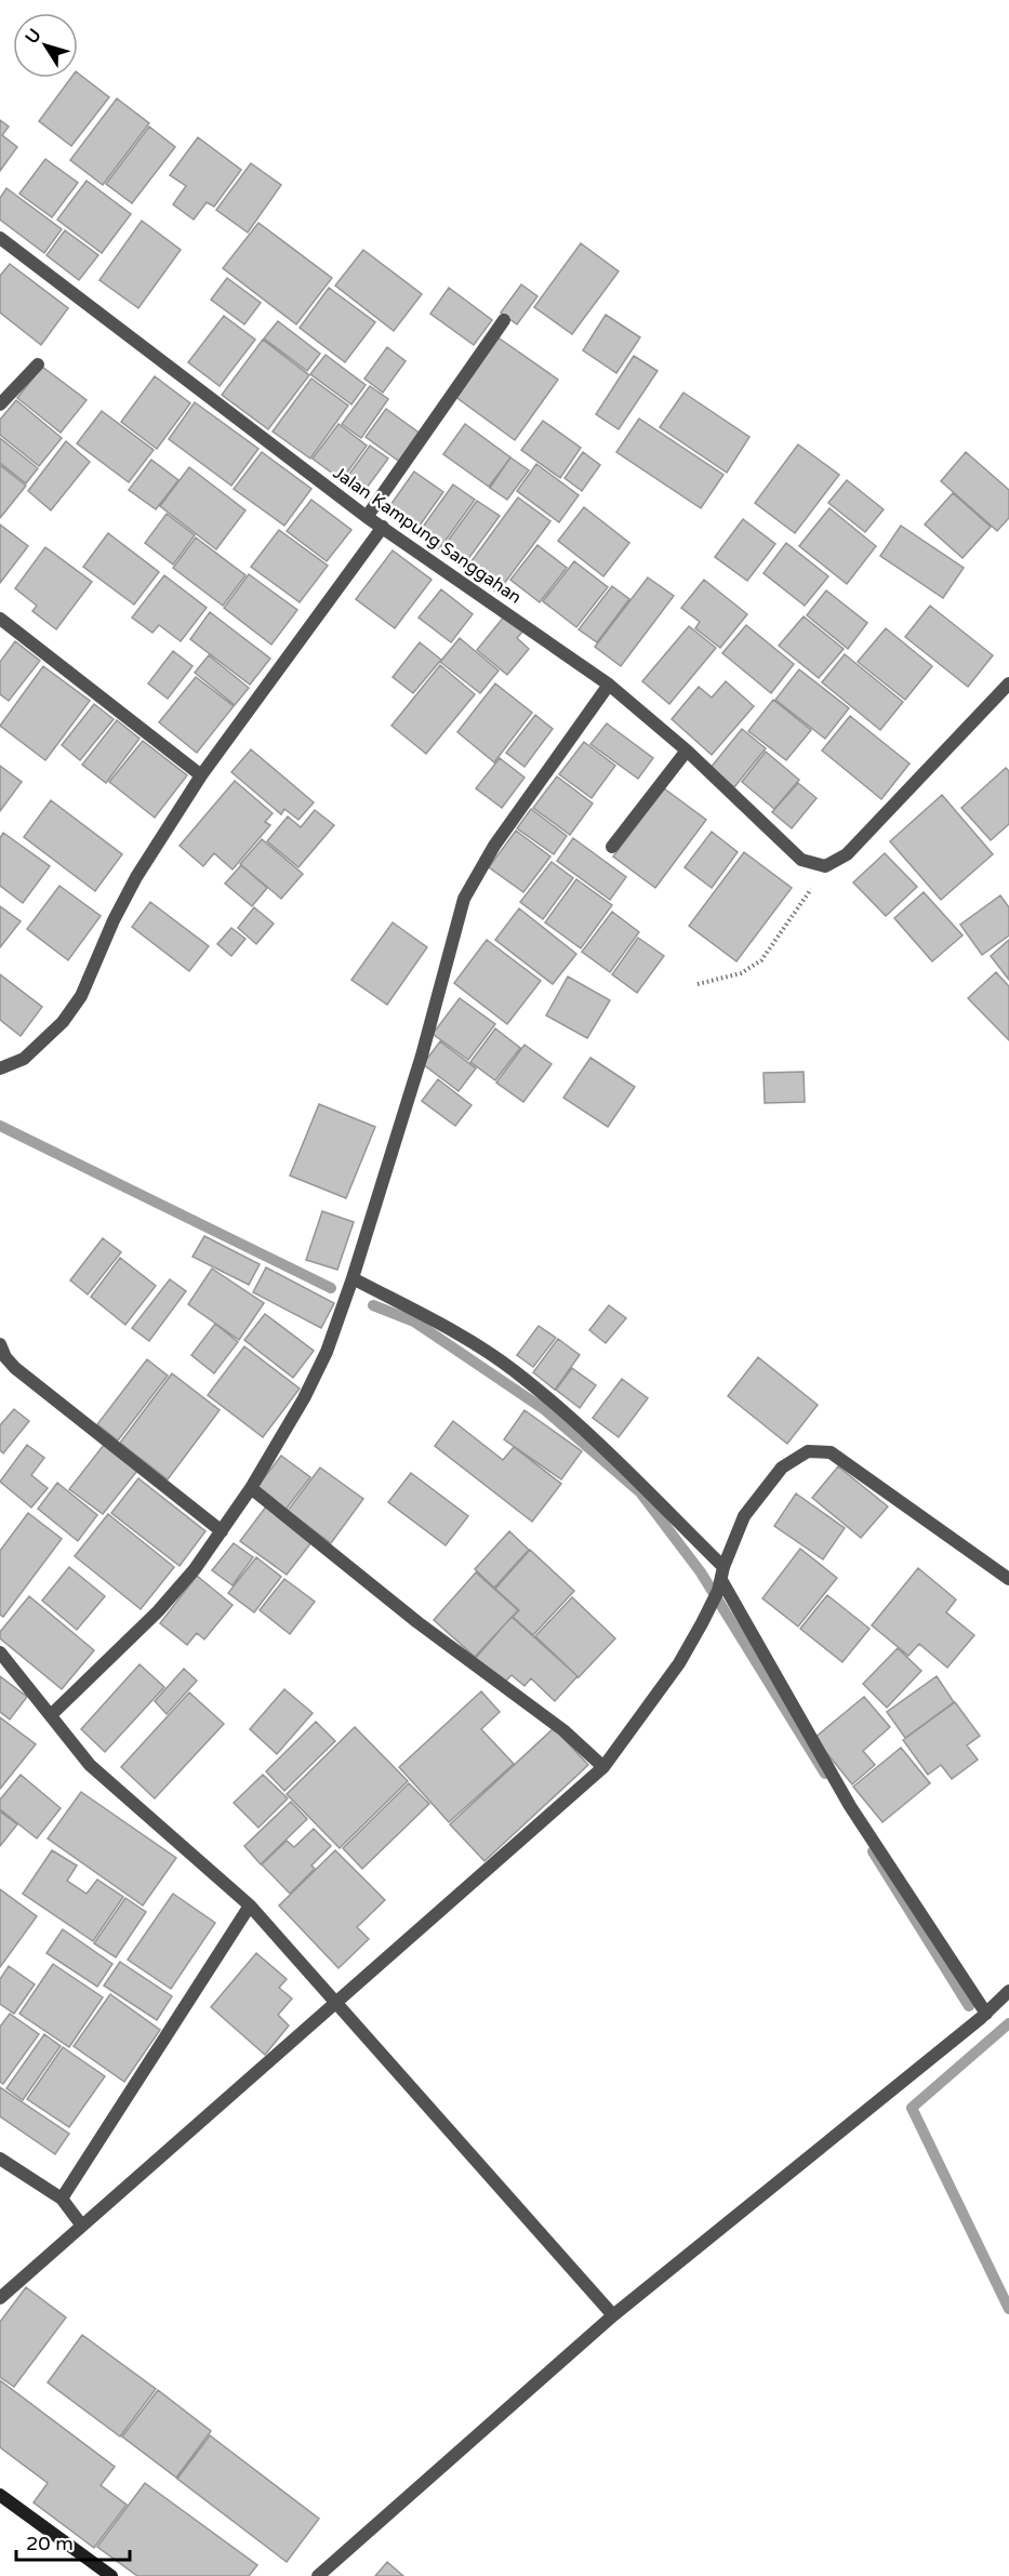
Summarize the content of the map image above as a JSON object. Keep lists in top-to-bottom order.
{
  "streets": {
    "street": ["Jalan Kampung Sanggahan"]
  },
  "scale_bar": "20 m",
  "north": "top left"
}
